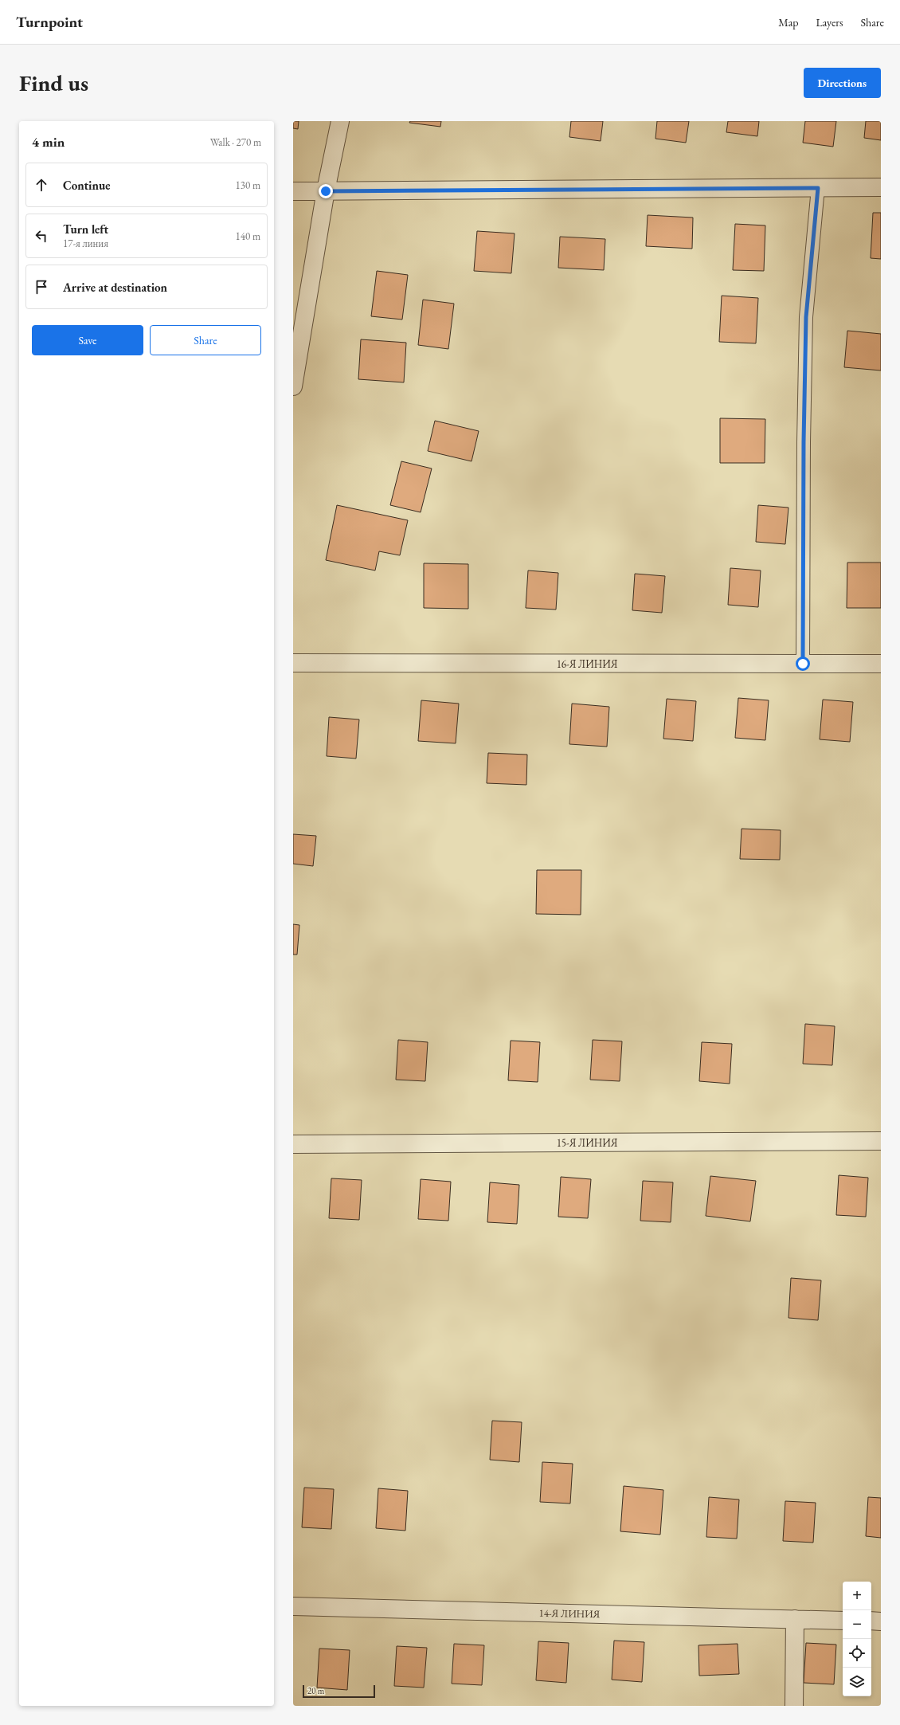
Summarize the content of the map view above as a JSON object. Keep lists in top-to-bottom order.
{
  "streets": {
    "street": ["16-Я ЛИНИЯ", "15-Я ЛИНИЯ", "14-Я ЛИНИЯ"]
  },
  "scale_bar": "20 m",
  "page": {
    "header": "Turnpoint",
    "nav": ["Map", "Layers", "Share"],
    "buttons": [
      "Directions",
      ["Save", "Share"]
    ],
    "title": "Find us",
    "heading": ["4 min", "Walk · 270 m"],
    "list": [
      ["Continue", "130 m"],
      ["Turn left", "17-я линия", "140 m"],
      "Arrive at destination"
    ],
    "map_buttons": ["+", "−"],
    "scale": "20 m"
  }
}
